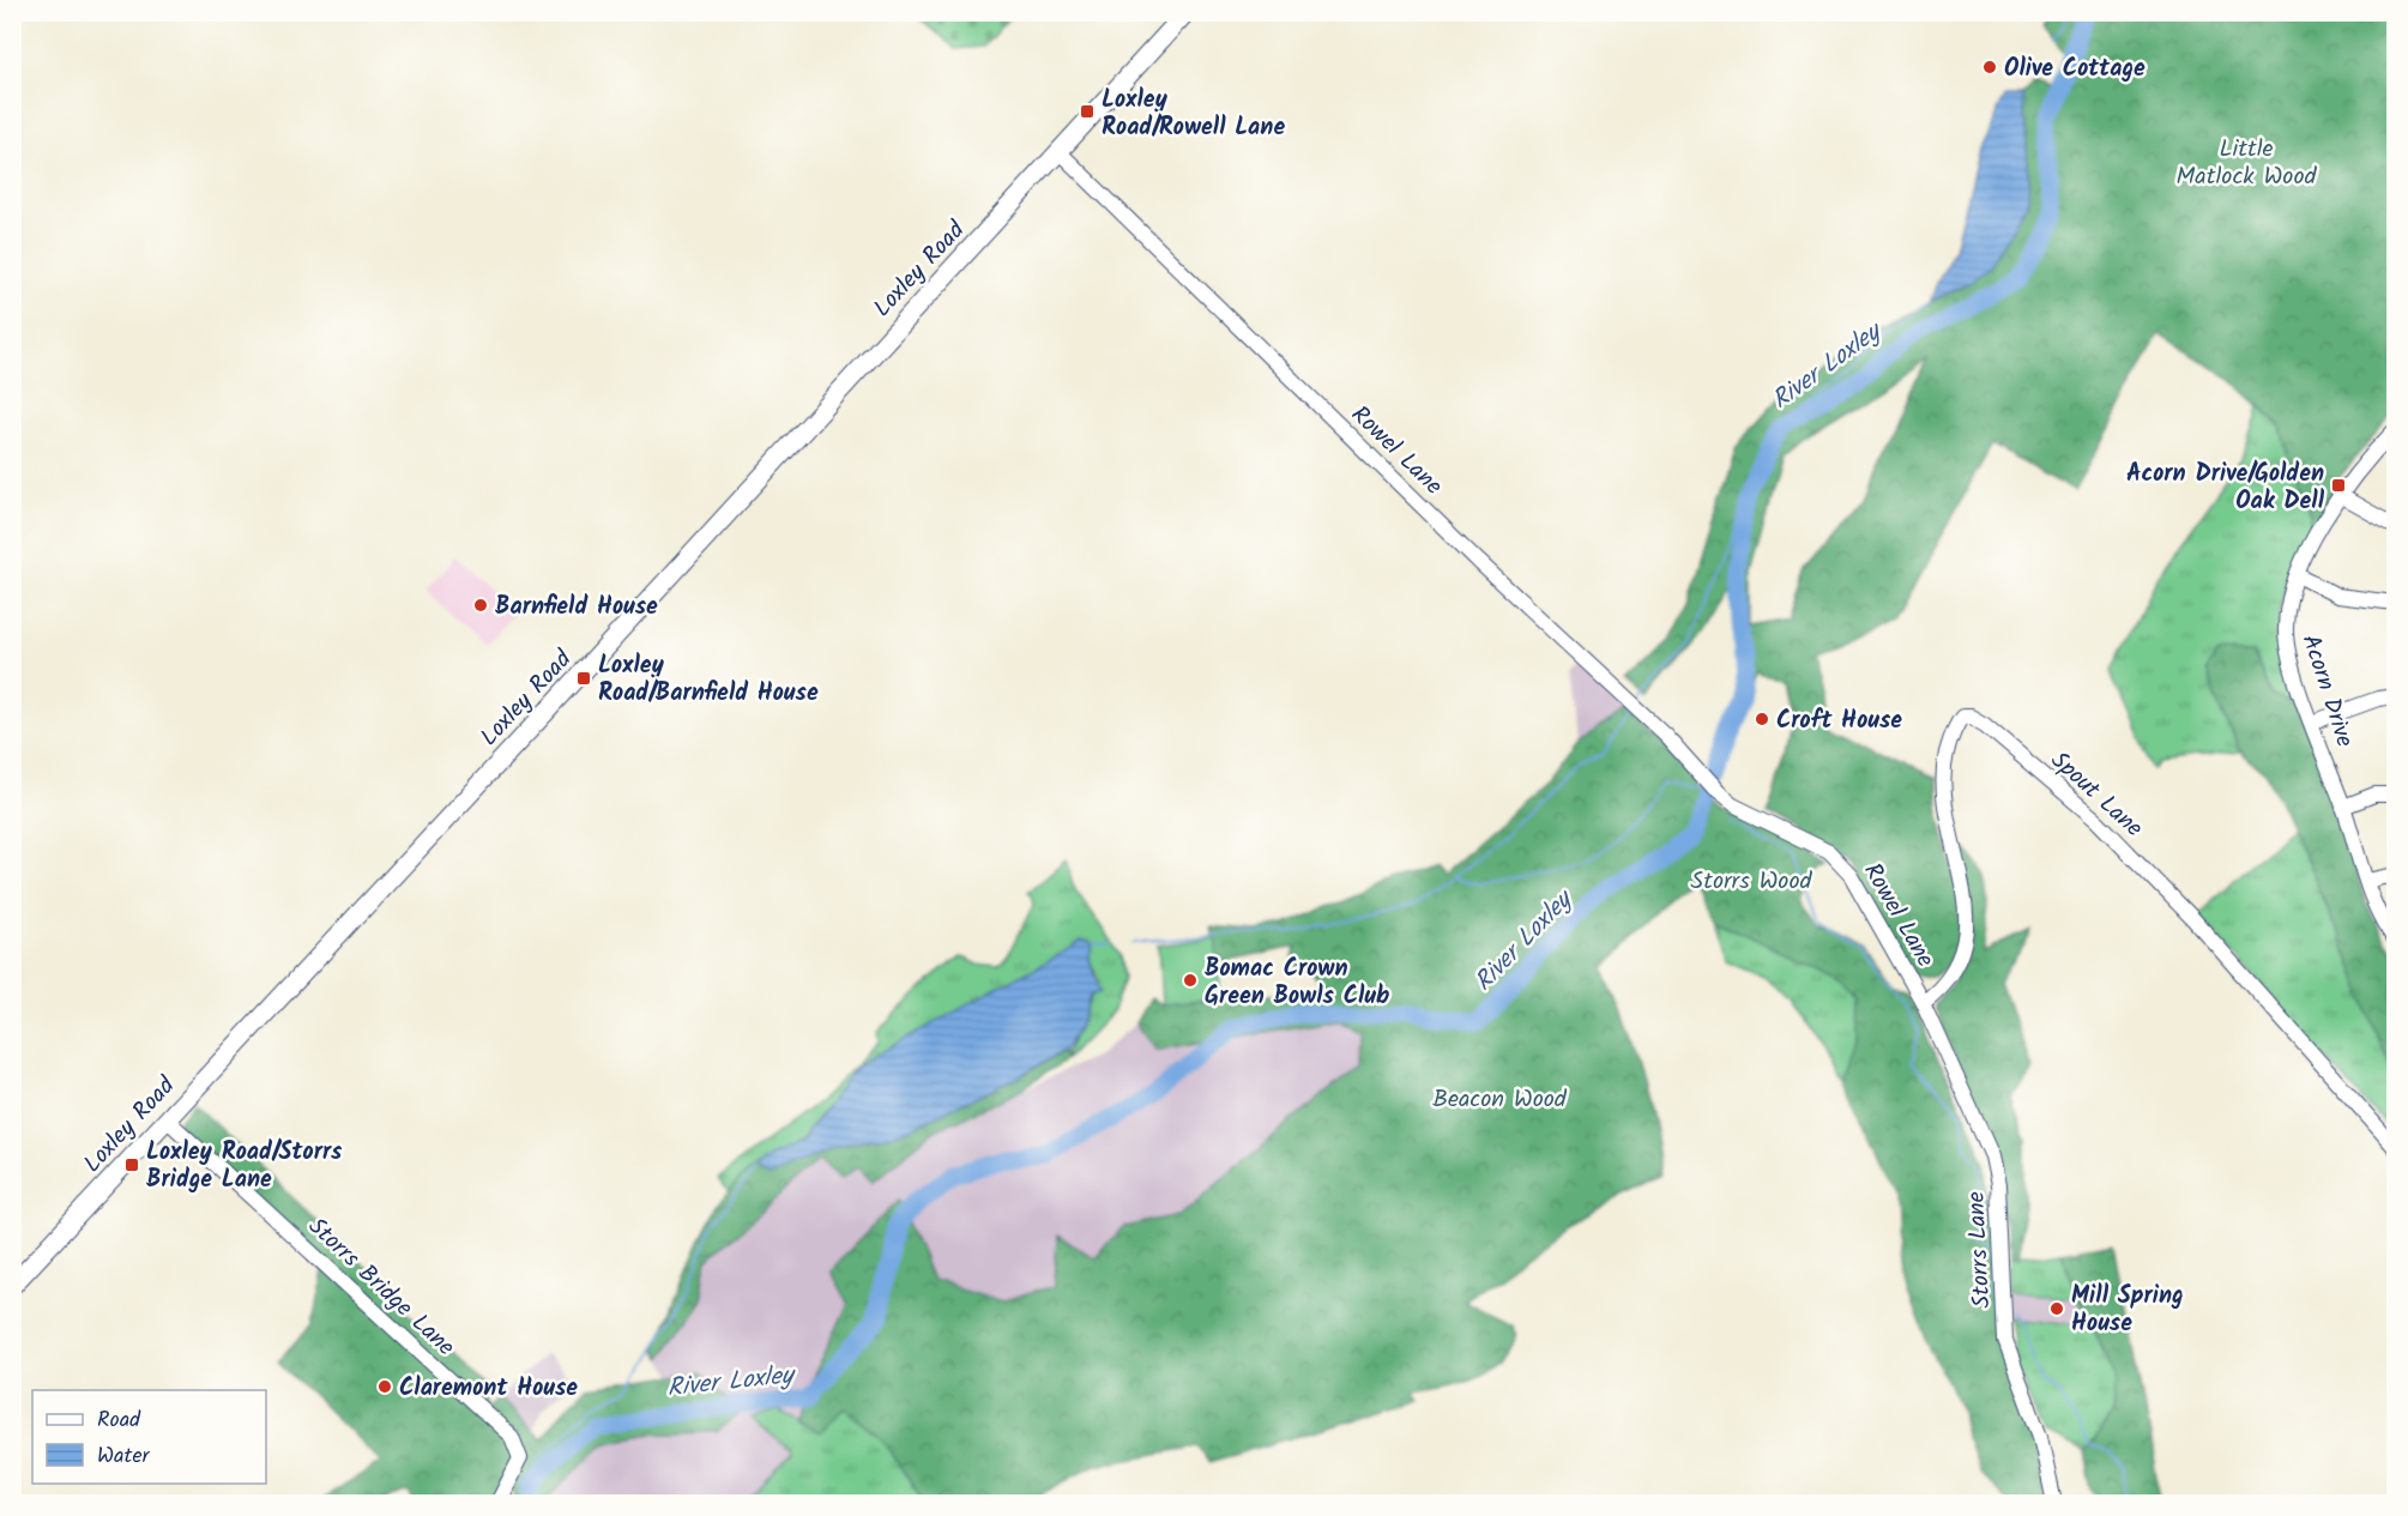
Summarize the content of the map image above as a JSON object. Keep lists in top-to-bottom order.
{
  "streets": {
    "main road": ["Loxley Road"],
    "street": [
      "Rowel Lane",
      "Acorn Drive",
      "Spout Lane",
      "Storrs Lane",
      "Storrs Bridge Lane"
    ]
  },
  "crossings": [
    ["Loxley Road", "Rowel Lane"],
    ["Loxley Road", "Storrs Bridge Lane"],
    ["Rowel Lane", "Spout Lane"],
    ["Rowel Lane", "Storrs Lane"],
    ["Spout Lane", "Storrs Lane"]
  ],
  "water": ["River Loxley"],
  "parks": ["Little Matlock Wood", "Storrs Wood", "Beacon Wood"],
  "places": {
    "other": [
      "Olive Cottage",
      "Barnfield House",
      "Croft House",
      "Bomac Crown Green Bowls Club",
      "Mill Spring House",
      "Claremont House"
    ],
    "transit": [
      "Loxley Road/Rowell Lane",
      "Acorn Drive/Golden Oak Dell",
      "Loxley Road/Barnfield House",
      "Loxley Road/Storrs Bridge Lane"
    ]
  },
  "legend": ["Road", "Water"]
}
